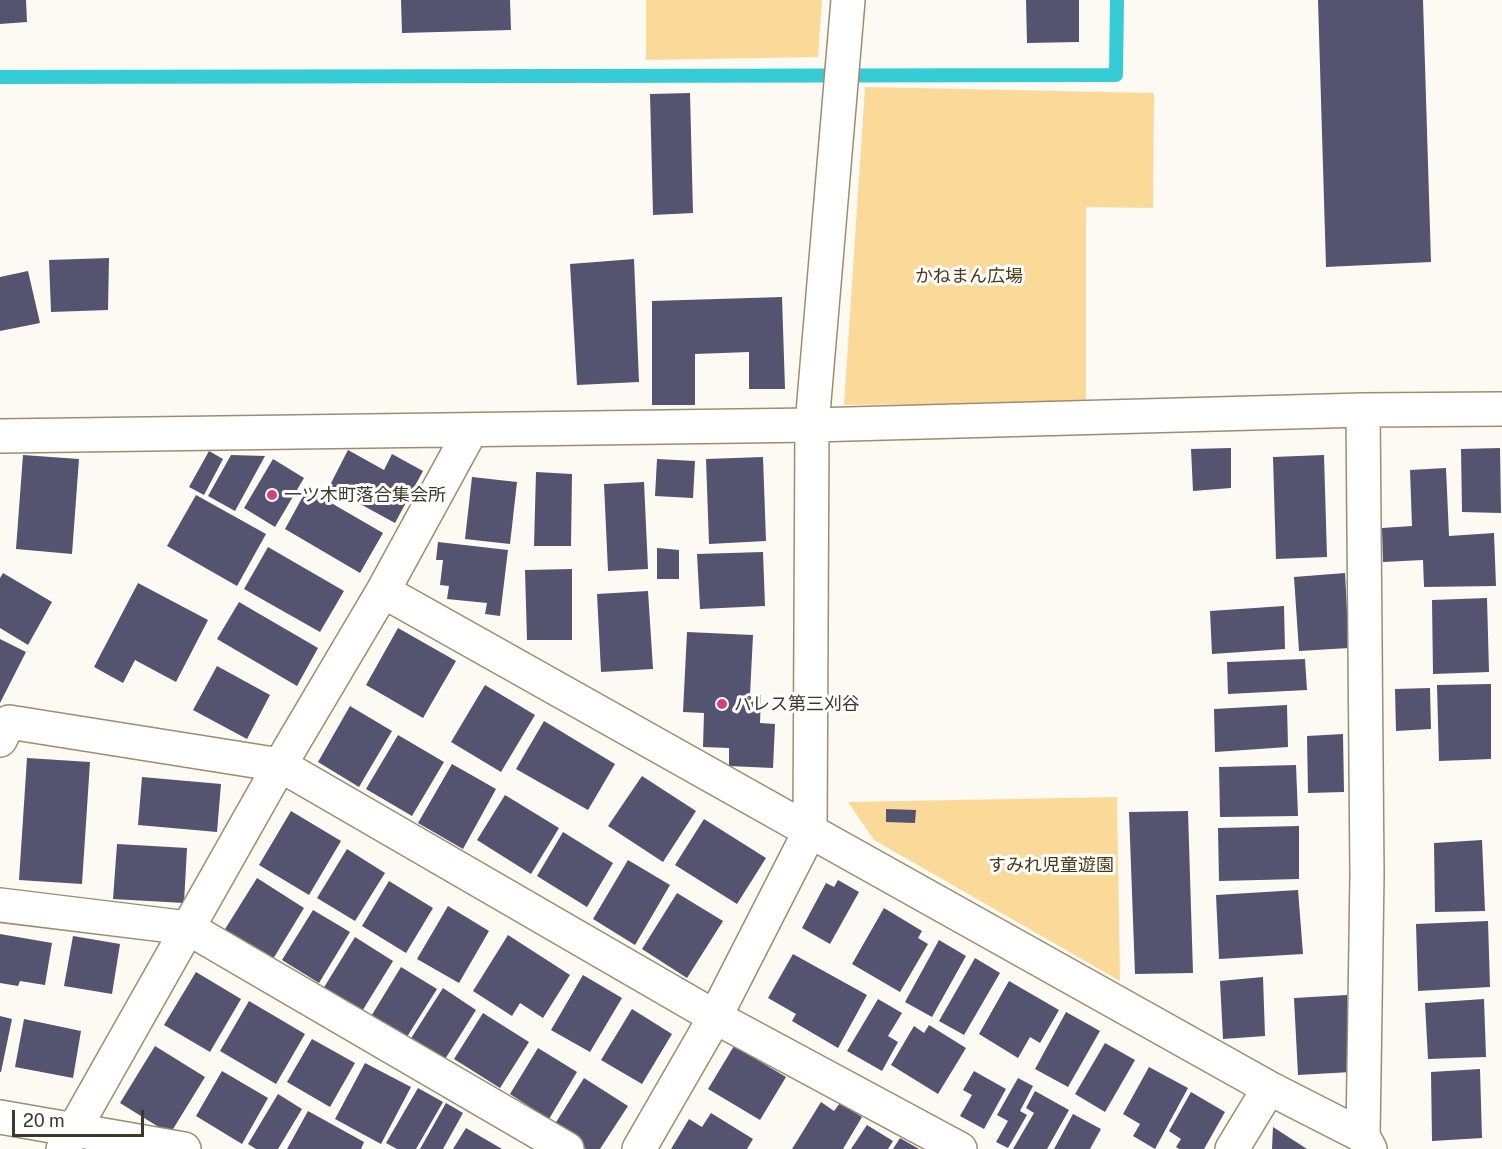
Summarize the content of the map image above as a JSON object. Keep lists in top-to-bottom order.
{
  "parks": ["かねまん広場", "すみれ児童遊園"],
  "places": ["一ツ木町落合集会所", "パレス第三刈谷"],
  "scale_bar": "20 m"
}
